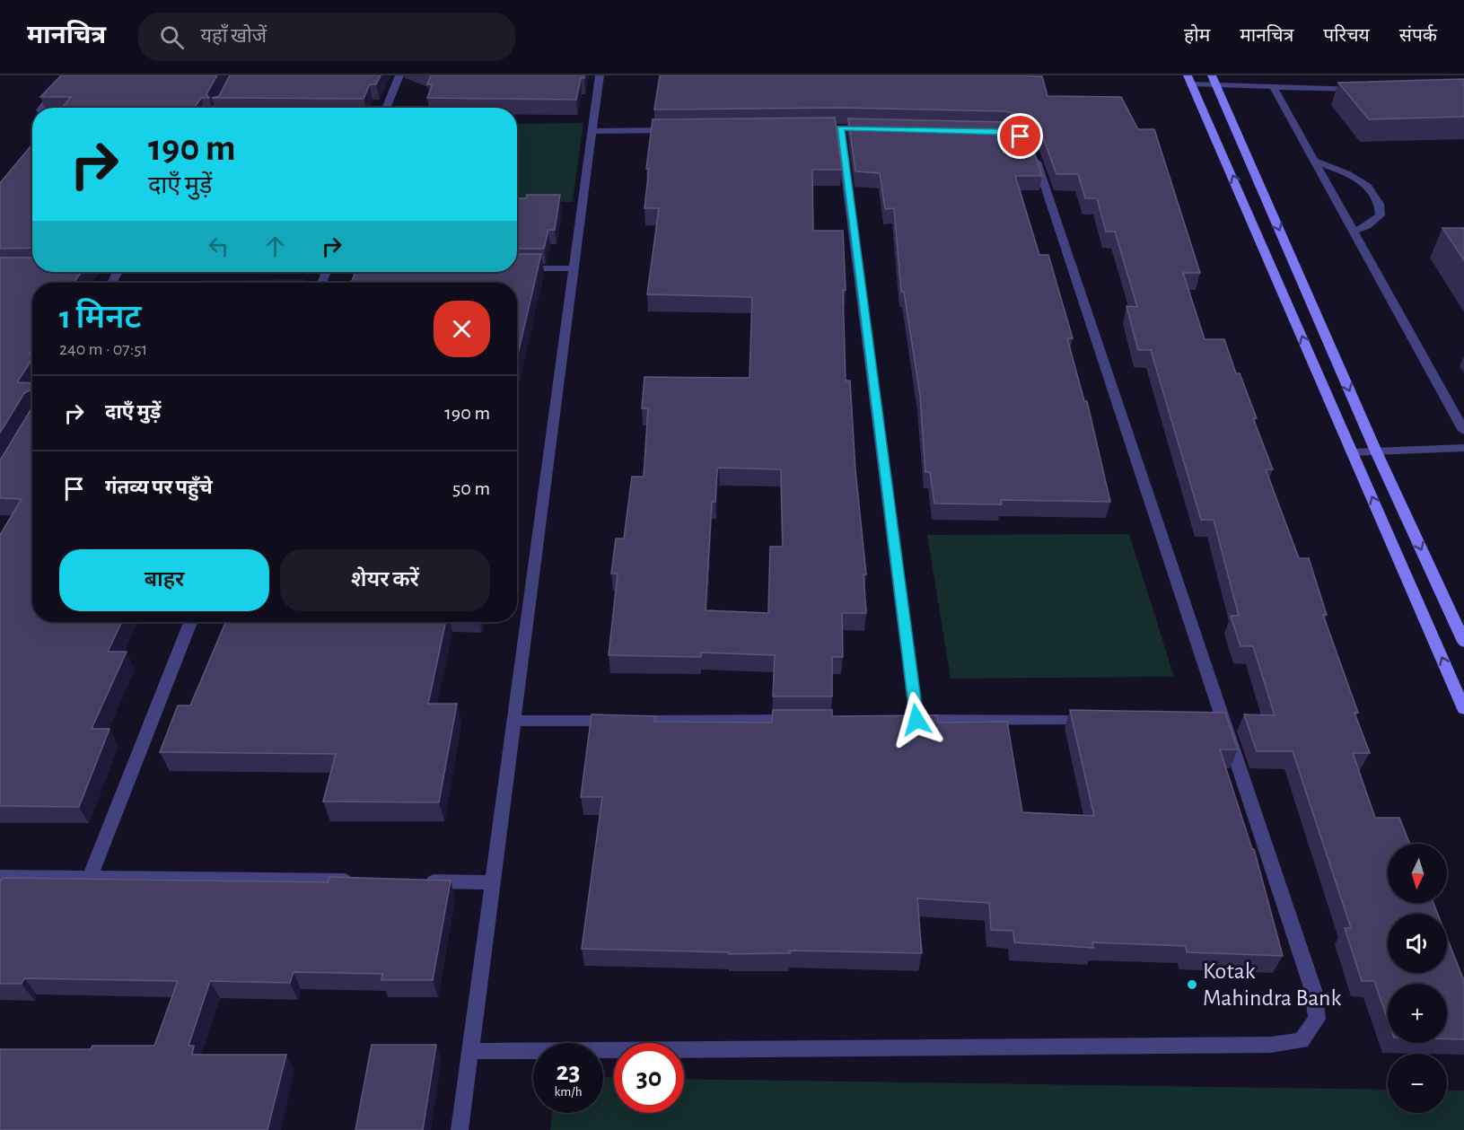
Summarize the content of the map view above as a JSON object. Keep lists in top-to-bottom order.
{
  "places": ["Kotak Mahindra Bank"],
  "north": "bottom",
  "page": {
    "header": "मानचित्र",
    "search": "यहाँ खोजें",
    "nav": [
      "होम",
      "मानचित्र",
      "परिचय",
      "संपर्क"
    ],
    "turn": ["190 m", "दाएँ मुड़ें"],
    "heading": ["1 मिनट", "240 m · 07:51"],
    "list": [
      {
        "name": "दाएँ मुड़ें",
        "value": "190 m"
      },
      {
        "name": "गंतव्य पर पहुँचे",
        "value": "50 m"
      }
    ],
    "buttons": ["बाहर", "शेयर करें"],
    "map_buttons": ["+", "−"],
    "speed": "23 km/h",
    "limit": "30"
  }
}
